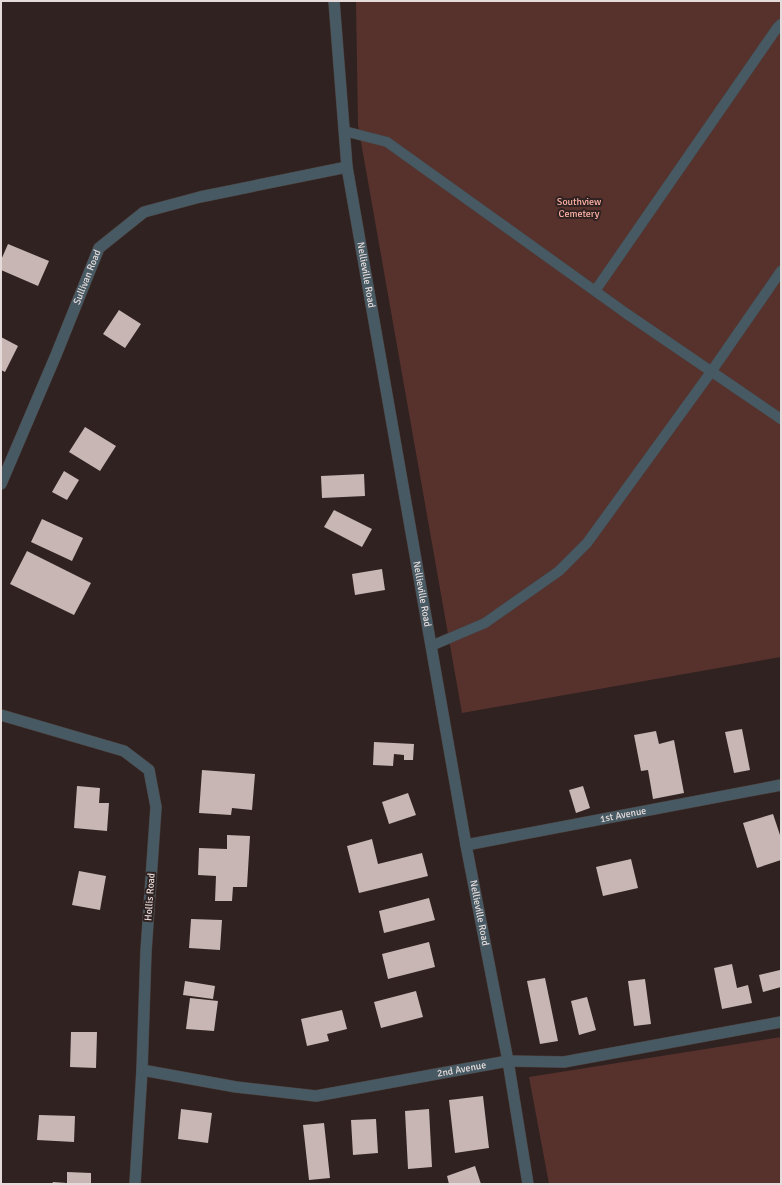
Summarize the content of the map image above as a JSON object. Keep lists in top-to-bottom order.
{
  "streets": {
    "street": [
      "Nellieville Road",
      "Sullivan Road",
      "1st Avenue",
      "Hollis Road",
      "2nd Avenue"
    ]
  },
  "crossings": [
    ["Nellieville Road", "Sullivan Road"],
    ["Nellieville Road", "1st Avenue"],
    ["Nellieville Road", "2nd Avenue"],
    ["Hollis Road", "2nd Avenue"]
  ],
  "parks": ["Southview Cemetery"]
}
